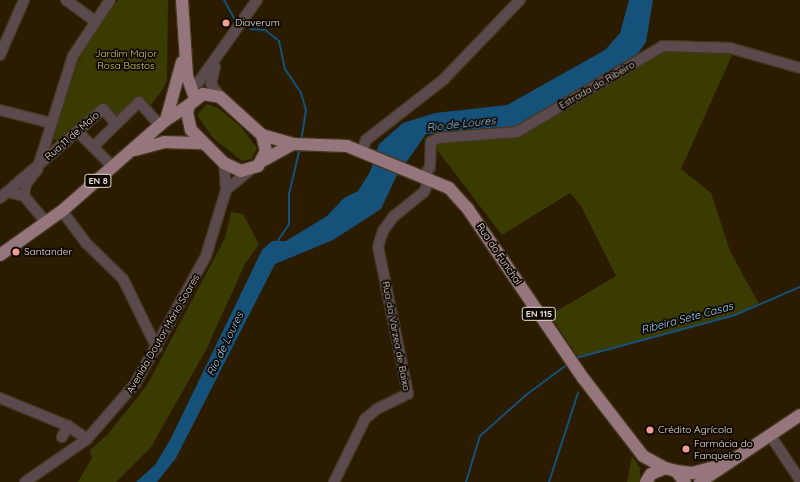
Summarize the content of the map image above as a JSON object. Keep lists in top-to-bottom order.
{
  "streets": {
    "main road": ["EN 8", "Rua do Funchal", "EN 115"],
    "street": [
      "Estrada do Ribeiro",
      "Rua 11 de Maio",
      "Avenida Doutor Mário Soares",
      "Rua da Várzea de Baixo"
    ]
  },
  "crossings": [
    ["Estrada do Ribeiro", "Rua do Funchal"],
    ["Estrada do Ribeiro", "Rua da Várzea de Baixo"],
    ["Rua do Funchal", "Rua da Várzea de Baixo"]
  ],
  "water": ["Rio de Loures", "Ribeira Sete Casas"],
  "parks": ["Jardim Major Rosa Bastos"],
  "places": [
    "Diaverum",
    "Santander",
    "Crédito Agrícola",
    "Farmácia do Fanqueiro"
  ]
}
